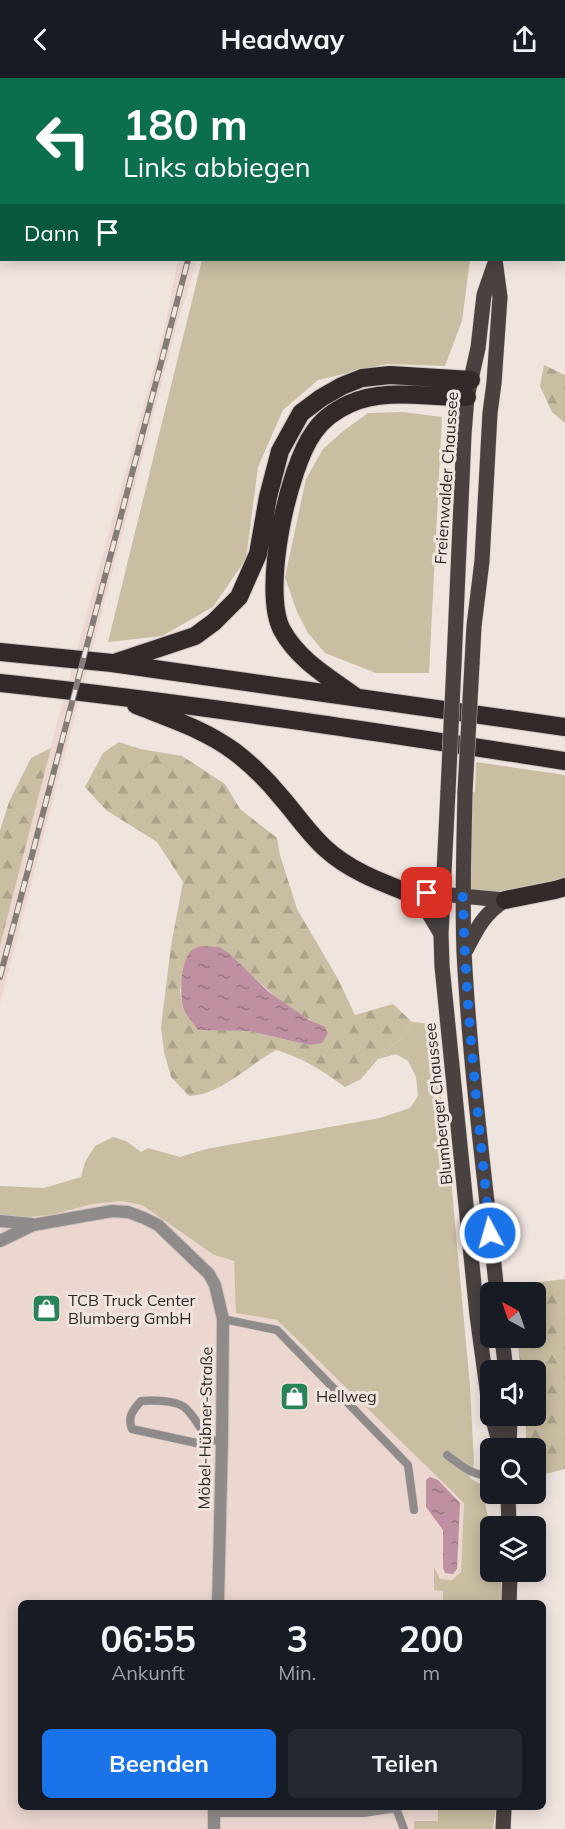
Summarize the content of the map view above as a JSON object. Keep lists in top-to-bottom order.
{
  "streets": {
    "main road": ["Freienwalder Chaussee", "Blumberger Chaussee"],
    "street": ["Möbel-Hübner-Straße"]
  },
  "crossings": [
    ["Freienwalder Chaussee", "Blumberger Chaussee"]
  ],
  "places": {
    "shop": ["TCB Truck Center Blumberg GmbH", "Hellweg"]
  },
  "north": "top left",
  "page": {
    "header": "Headway",
    "turn": ["180 m", "Links abbiegen"],
    "then": "Dann",
    "eta": [
      "06:55",
      "Ankunft",
      "3",
      "Min.",
      "200",
      "m"
    ],
    "buttons": ["Beenden", "Teilen"]
  }
}
